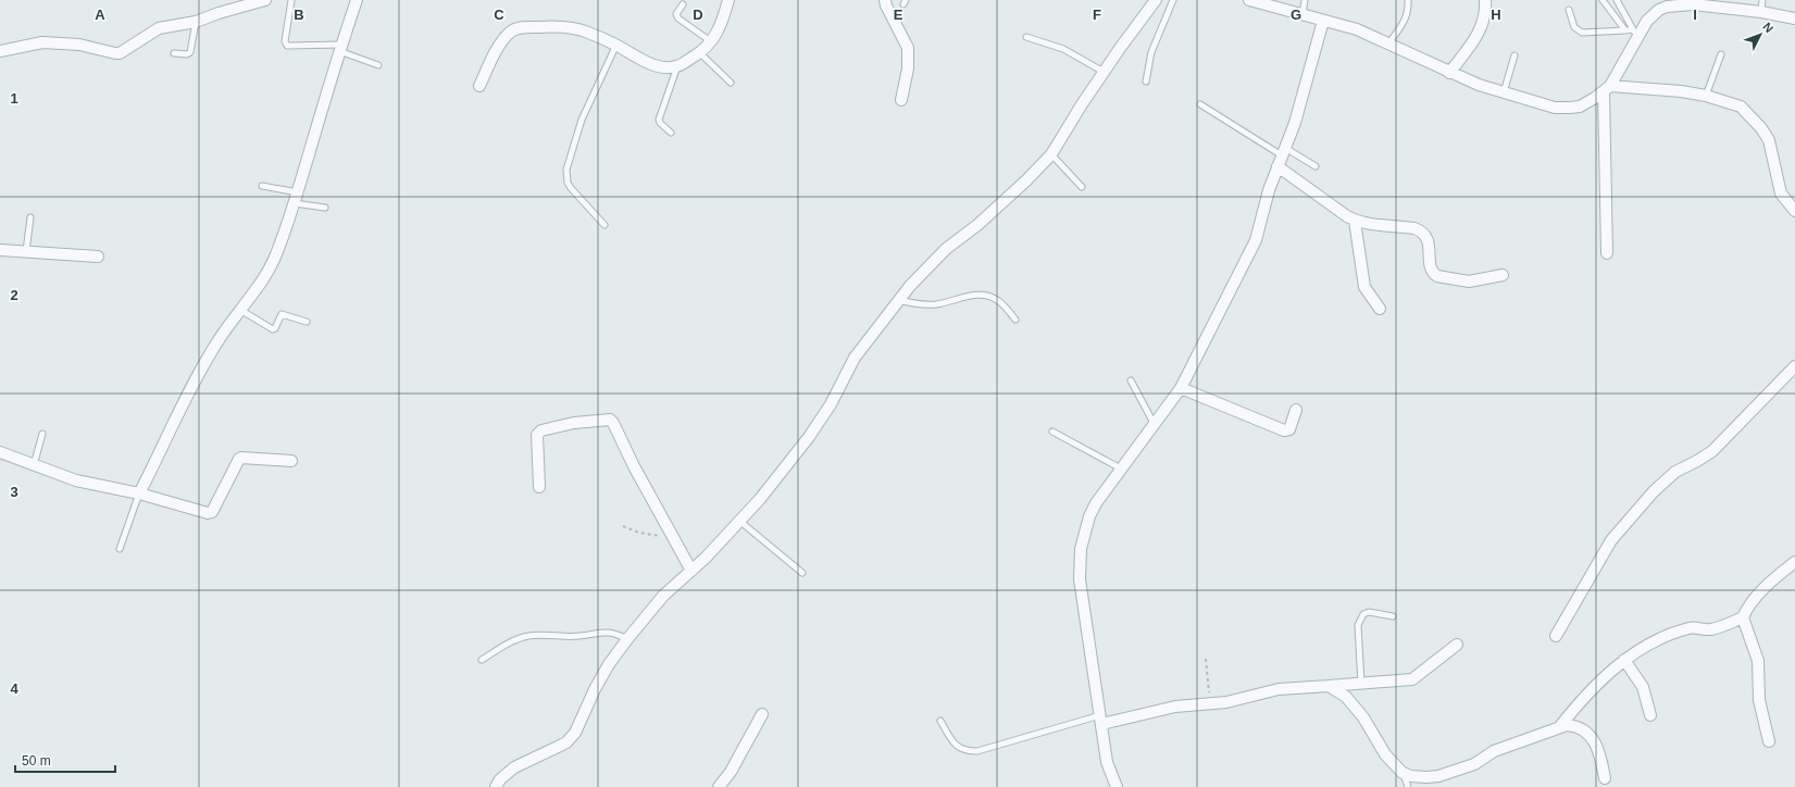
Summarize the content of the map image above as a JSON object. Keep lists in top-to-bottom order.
{
  "scale_bar": "50 m",
  "north": "top right",
  "grid": {
    "columns": [
      "A",
      "B",
      "C",
      "D",
      "E",
      "F",
      "G",
      "H",
      "I"
    ],
    "rows": [
      "1",
      "2",
      "3",
      "4"
    ]
  }
}
